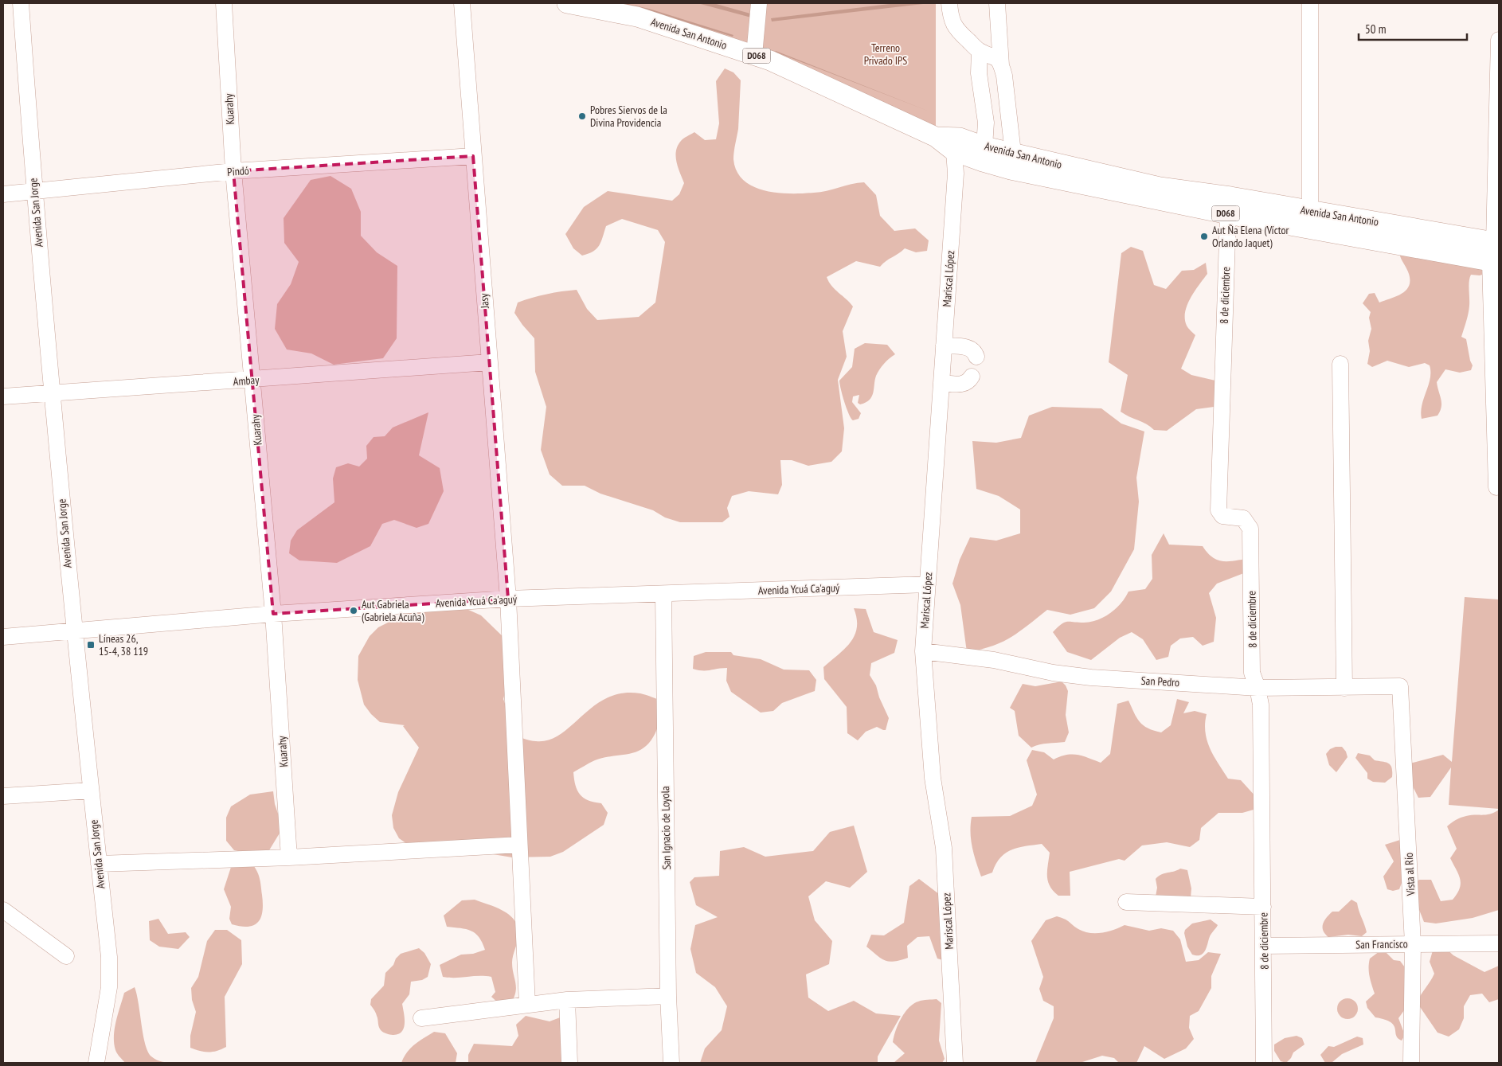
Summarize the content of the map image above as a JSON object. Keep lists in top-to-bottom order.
{
  "streets": {
    "main road": ["Avenida San Antonio", "D068"],
    "street": [
      "Kuarahy",
      "Pindó",
      "Avenida San Jorge",
      "Mariscal López",
      "8 de diciembre",
      "Jasy",
      "Ambay",
      "Avenida Ycuá Ca'aguý",
      "San Pedro",
      "San Ignacio de Loyola",
      "Vista al Río",
      "San Francisco"
    ]
  },
  "crossings": [
    ["Avenida San Antonio", "Mariscal López"],
    ["Avenida San Antonio", "8 de diciembre"],
    ["Kuarahy", "Pindó"],
    ["Kuarahy", "Ambay"],
    ["Kuarahy", "Avenida Ycuá Ca'aguý"],
    ["Pindó", "Avenida San Jorge"],
    ["Pindó", "Jasy"],
    ["Avenida San Jorge", "Ambay"],
    ["Avenida San Jorge", "Avenida Ycuá Ca'aguý"],
    ["Mariscal López", "Avenida Ycuá Ca'aguý"],
    ["Mariscal López", "San Pedro"],
    ["8 de diciembre", "San Pedro"],
    ["8 de diciembre", "San Francisco"],
    ["Jasy", "Ambay"],
    ["Jasy", "Avenida Ycuá Ca'aguý"],
    ["Avenida Ycuá Ca'aguý", "San Ignacio de Loyola"],
    ["San Pedro", "Vista al Río"],
    ["Vista al Río", "San Francisco"]
  ],
  "parks": ["Terreno Privado IPS"],
  "places": {
    "other": ["Pobres Siervos de la Divina Providencia", "Aut Ña Elena (Víctor Orlando Jaquet)", "Aut Gabriela (Gabriela Acuña)"],
    "transit": ["Líneas 26, 15-4, 38 119"]
  },
  "scale_bar": "50 m"
}
